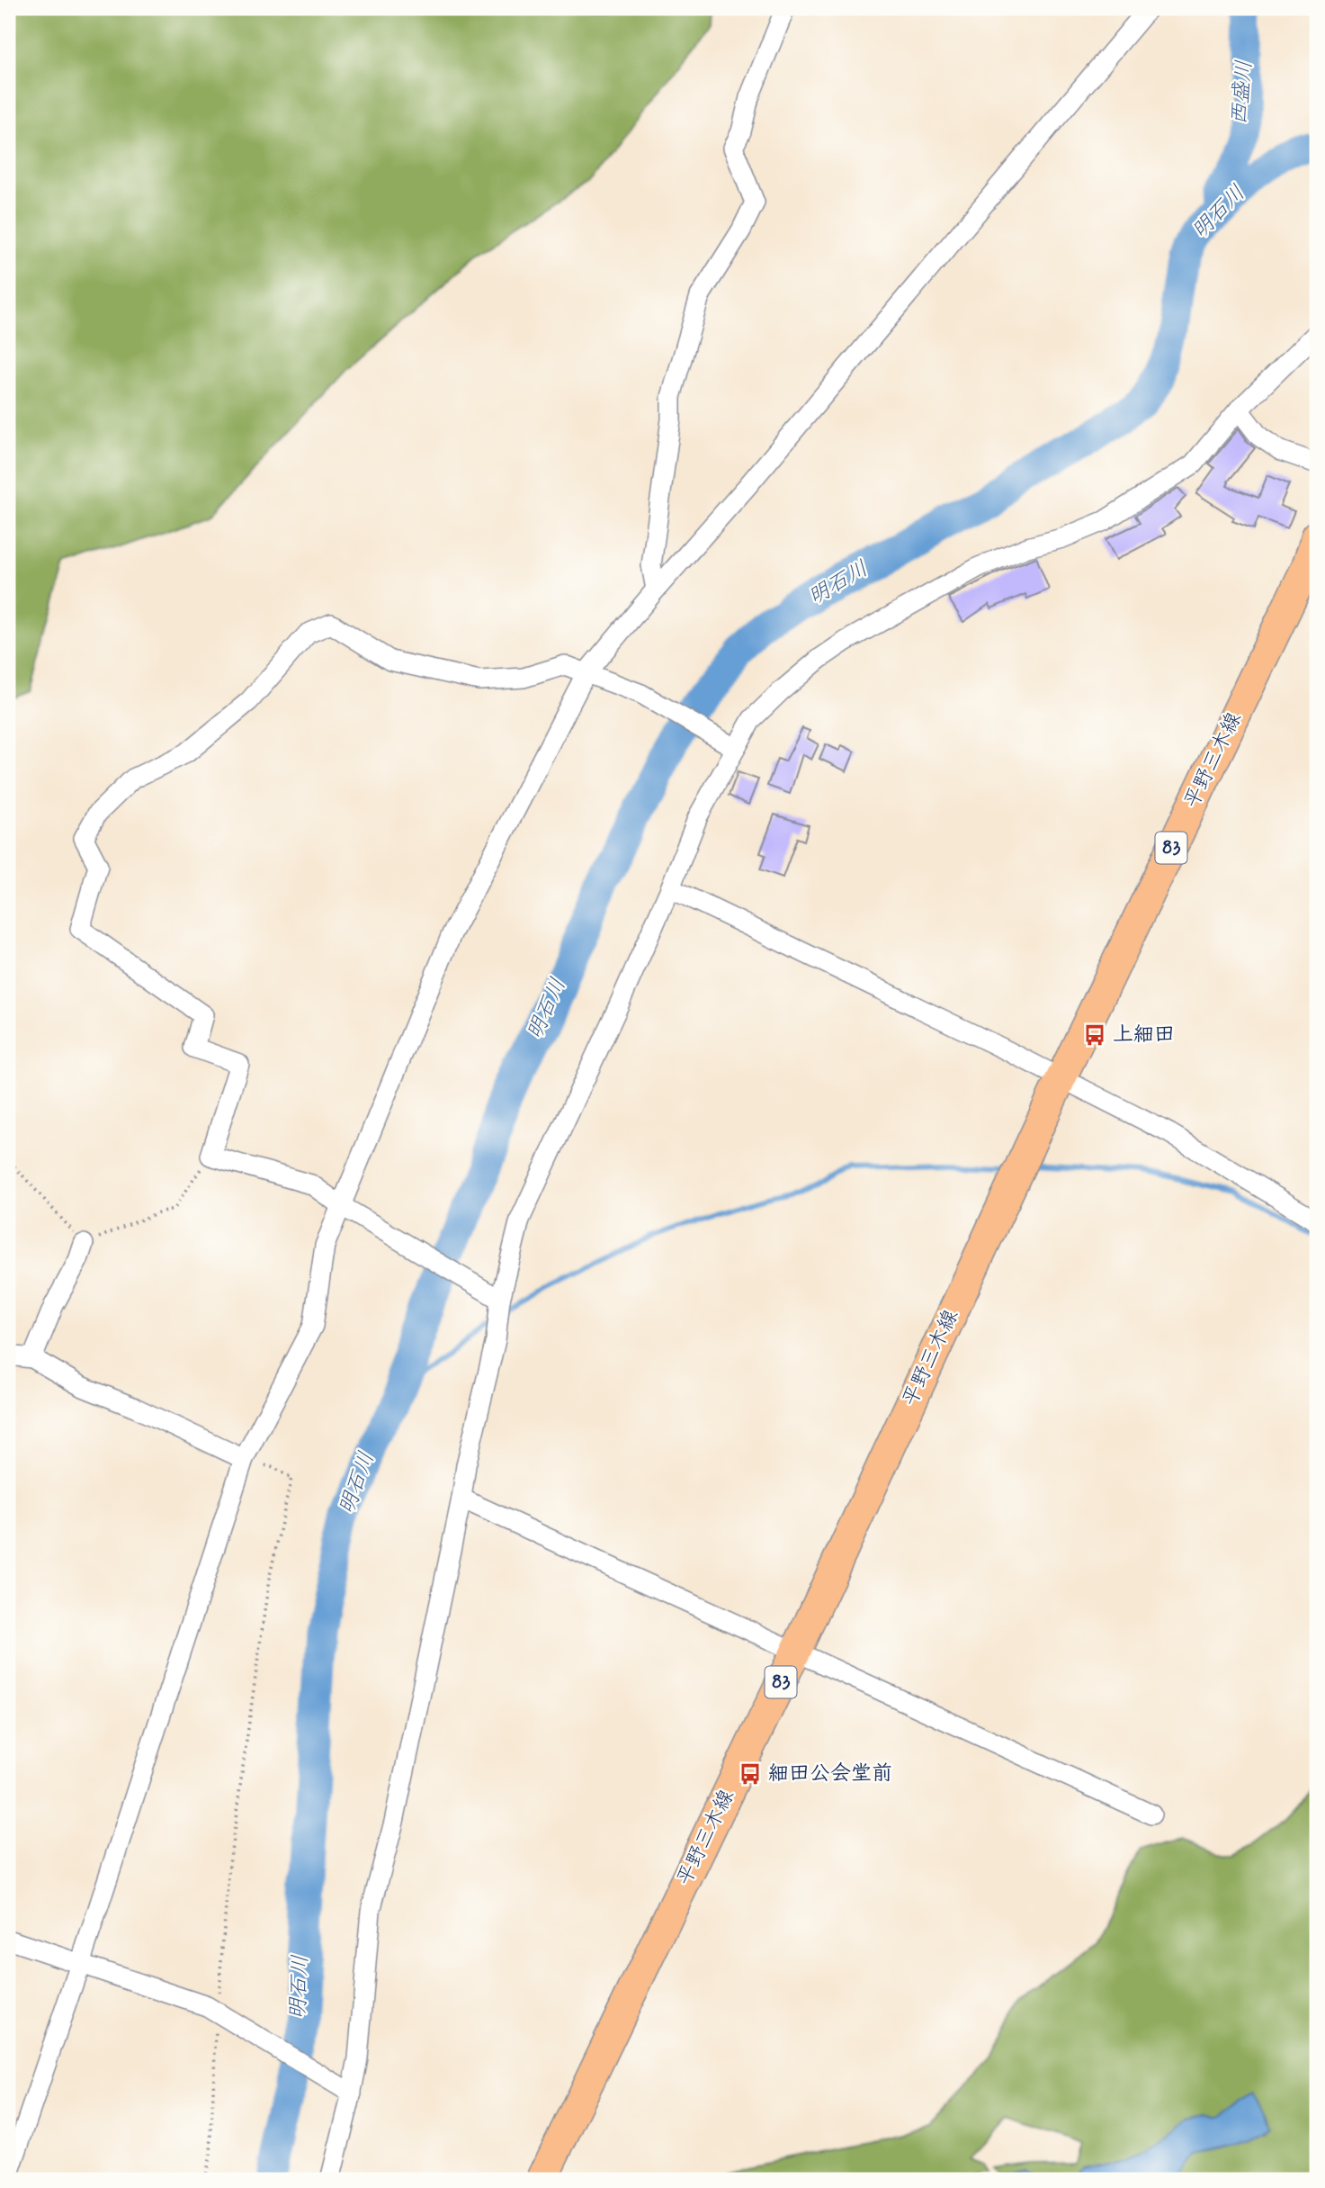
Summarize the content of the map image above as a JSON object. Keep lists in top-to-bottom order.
{
  "streets": {
    "main road": ["平野三木線", "83"]
  },
  "water": ["西盛川", "明石川"],
  "places": {
    "bus stop": ["上細田", "細田公会堂前"]
  }
}
